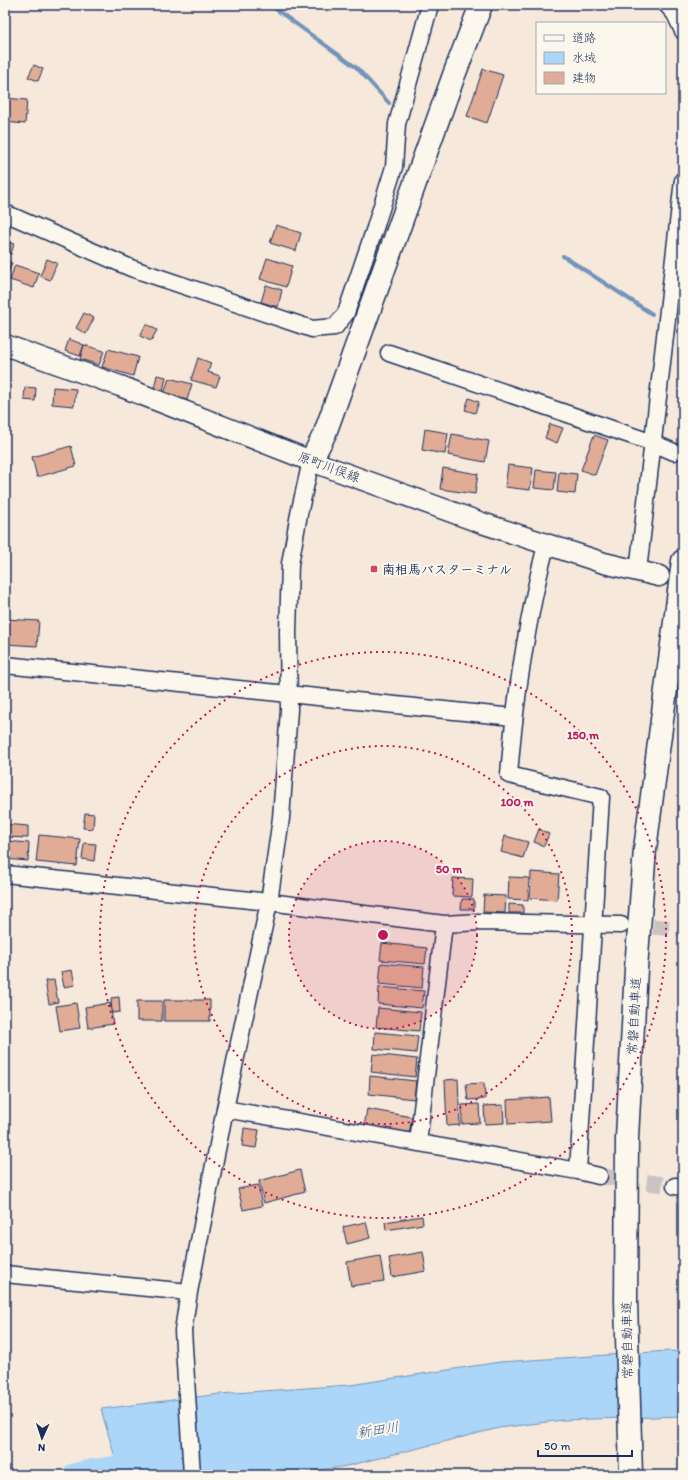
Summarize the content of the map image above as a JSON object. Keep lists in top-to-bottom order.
{
  "streets": {
    "highway": ["常磐自動車道"],
    "main road": ["原町川俣線"]
  },
  "water": ["新田川"],
  "places": {
    "transit": ["南相馬バスターミナル"]
  },
  "legend": ["道路", "水域", "建物"],
  "scale_bar": "50 m",
  "north": "bottom",
  "rings": ["150 m", "100 m", "50 m"]
}
